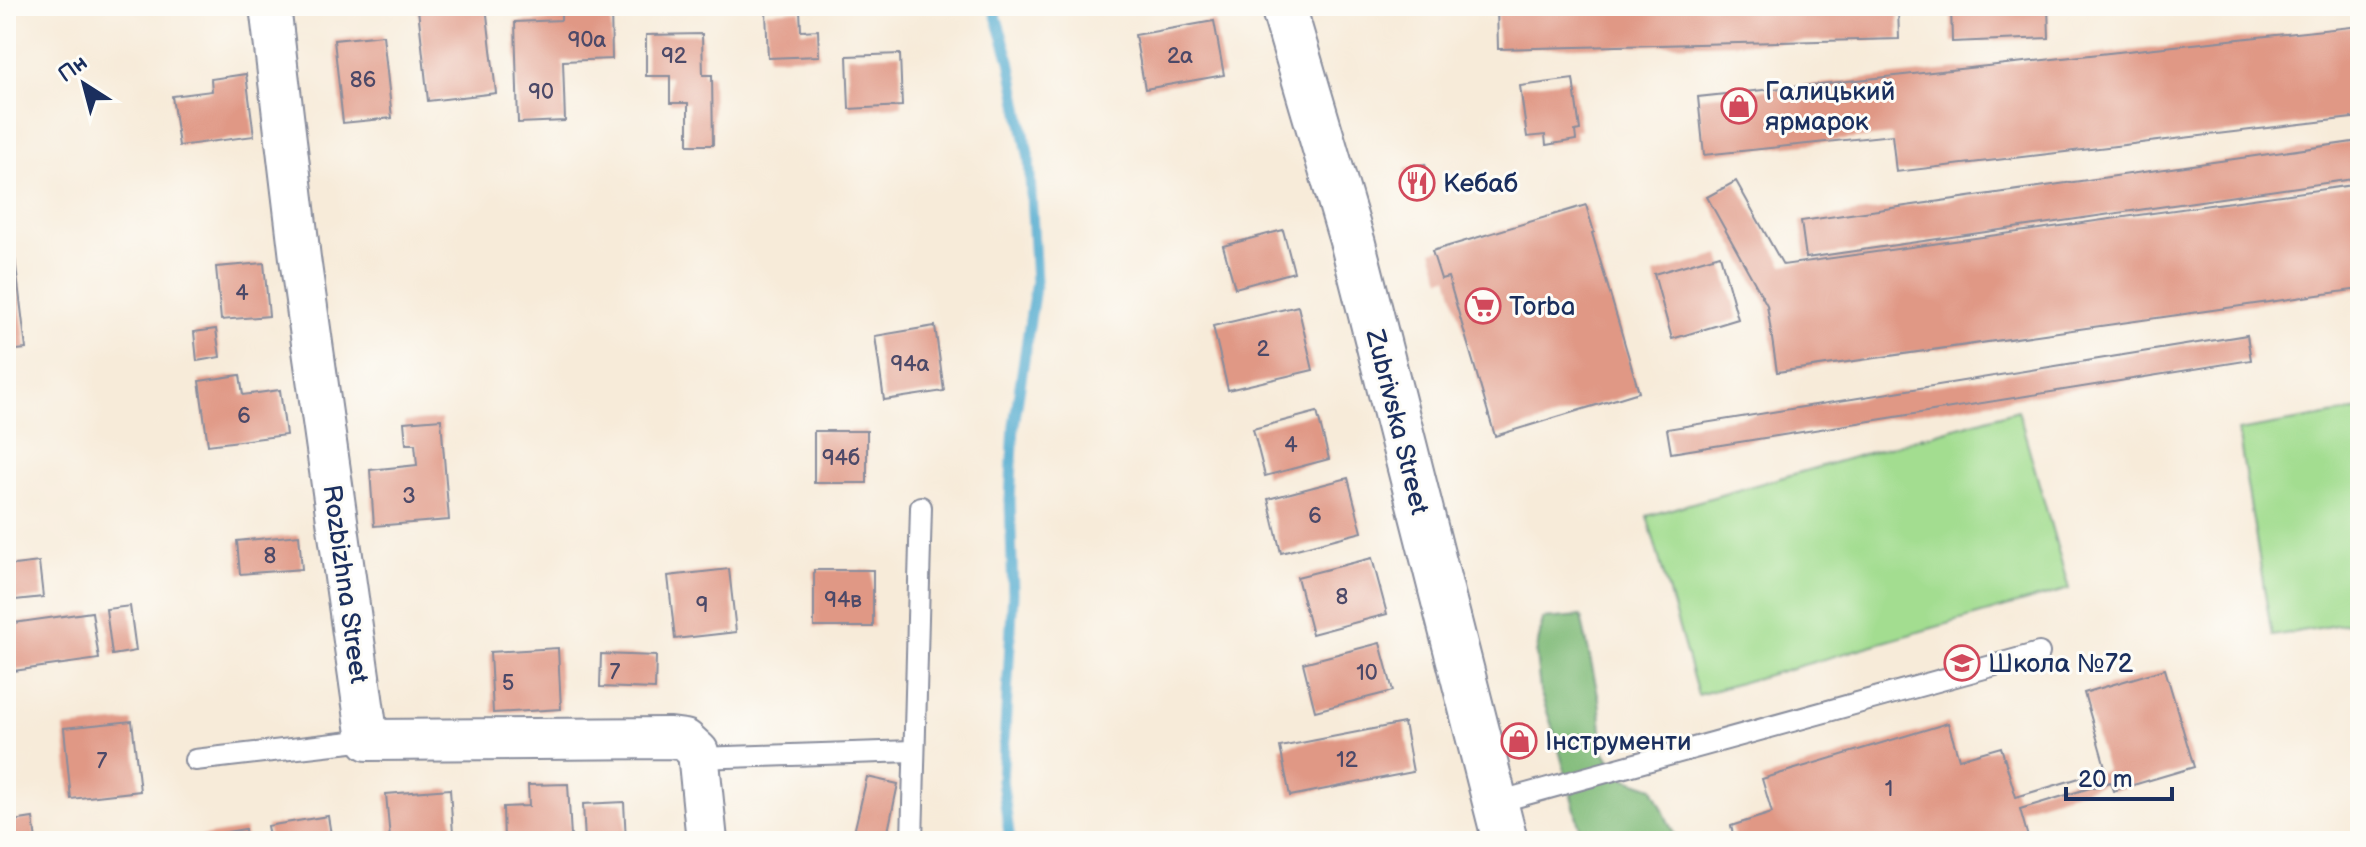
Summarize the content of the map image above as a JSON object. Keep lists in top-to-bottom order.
{
  "streets": {
    "street": ["Zubrivska Street", "Rozbizhna Street"]
  },
  "places": {
    "shop": ["Галицький ярмарок", "Інструменти"],
    "restaurant": ["Кебаб"],
    "supermarket": ["Torba"],
    "school or university": ["Школа №72"]
  },
  "house_numbers": [
    "90а",
    "92",
    "2а",
    "86",
    "90",
    "4",
    "2",
    "94а",
    "6",
    "4",
    "94б",
    "3",
    "6",
    "8",
    "8",
    "94в",
    "9",
    "7",
    "10",
    "5",
    "12",
    "7",
    "1"
  ],
  "scale_bar": "20 m",
  "north": "top left"
}
